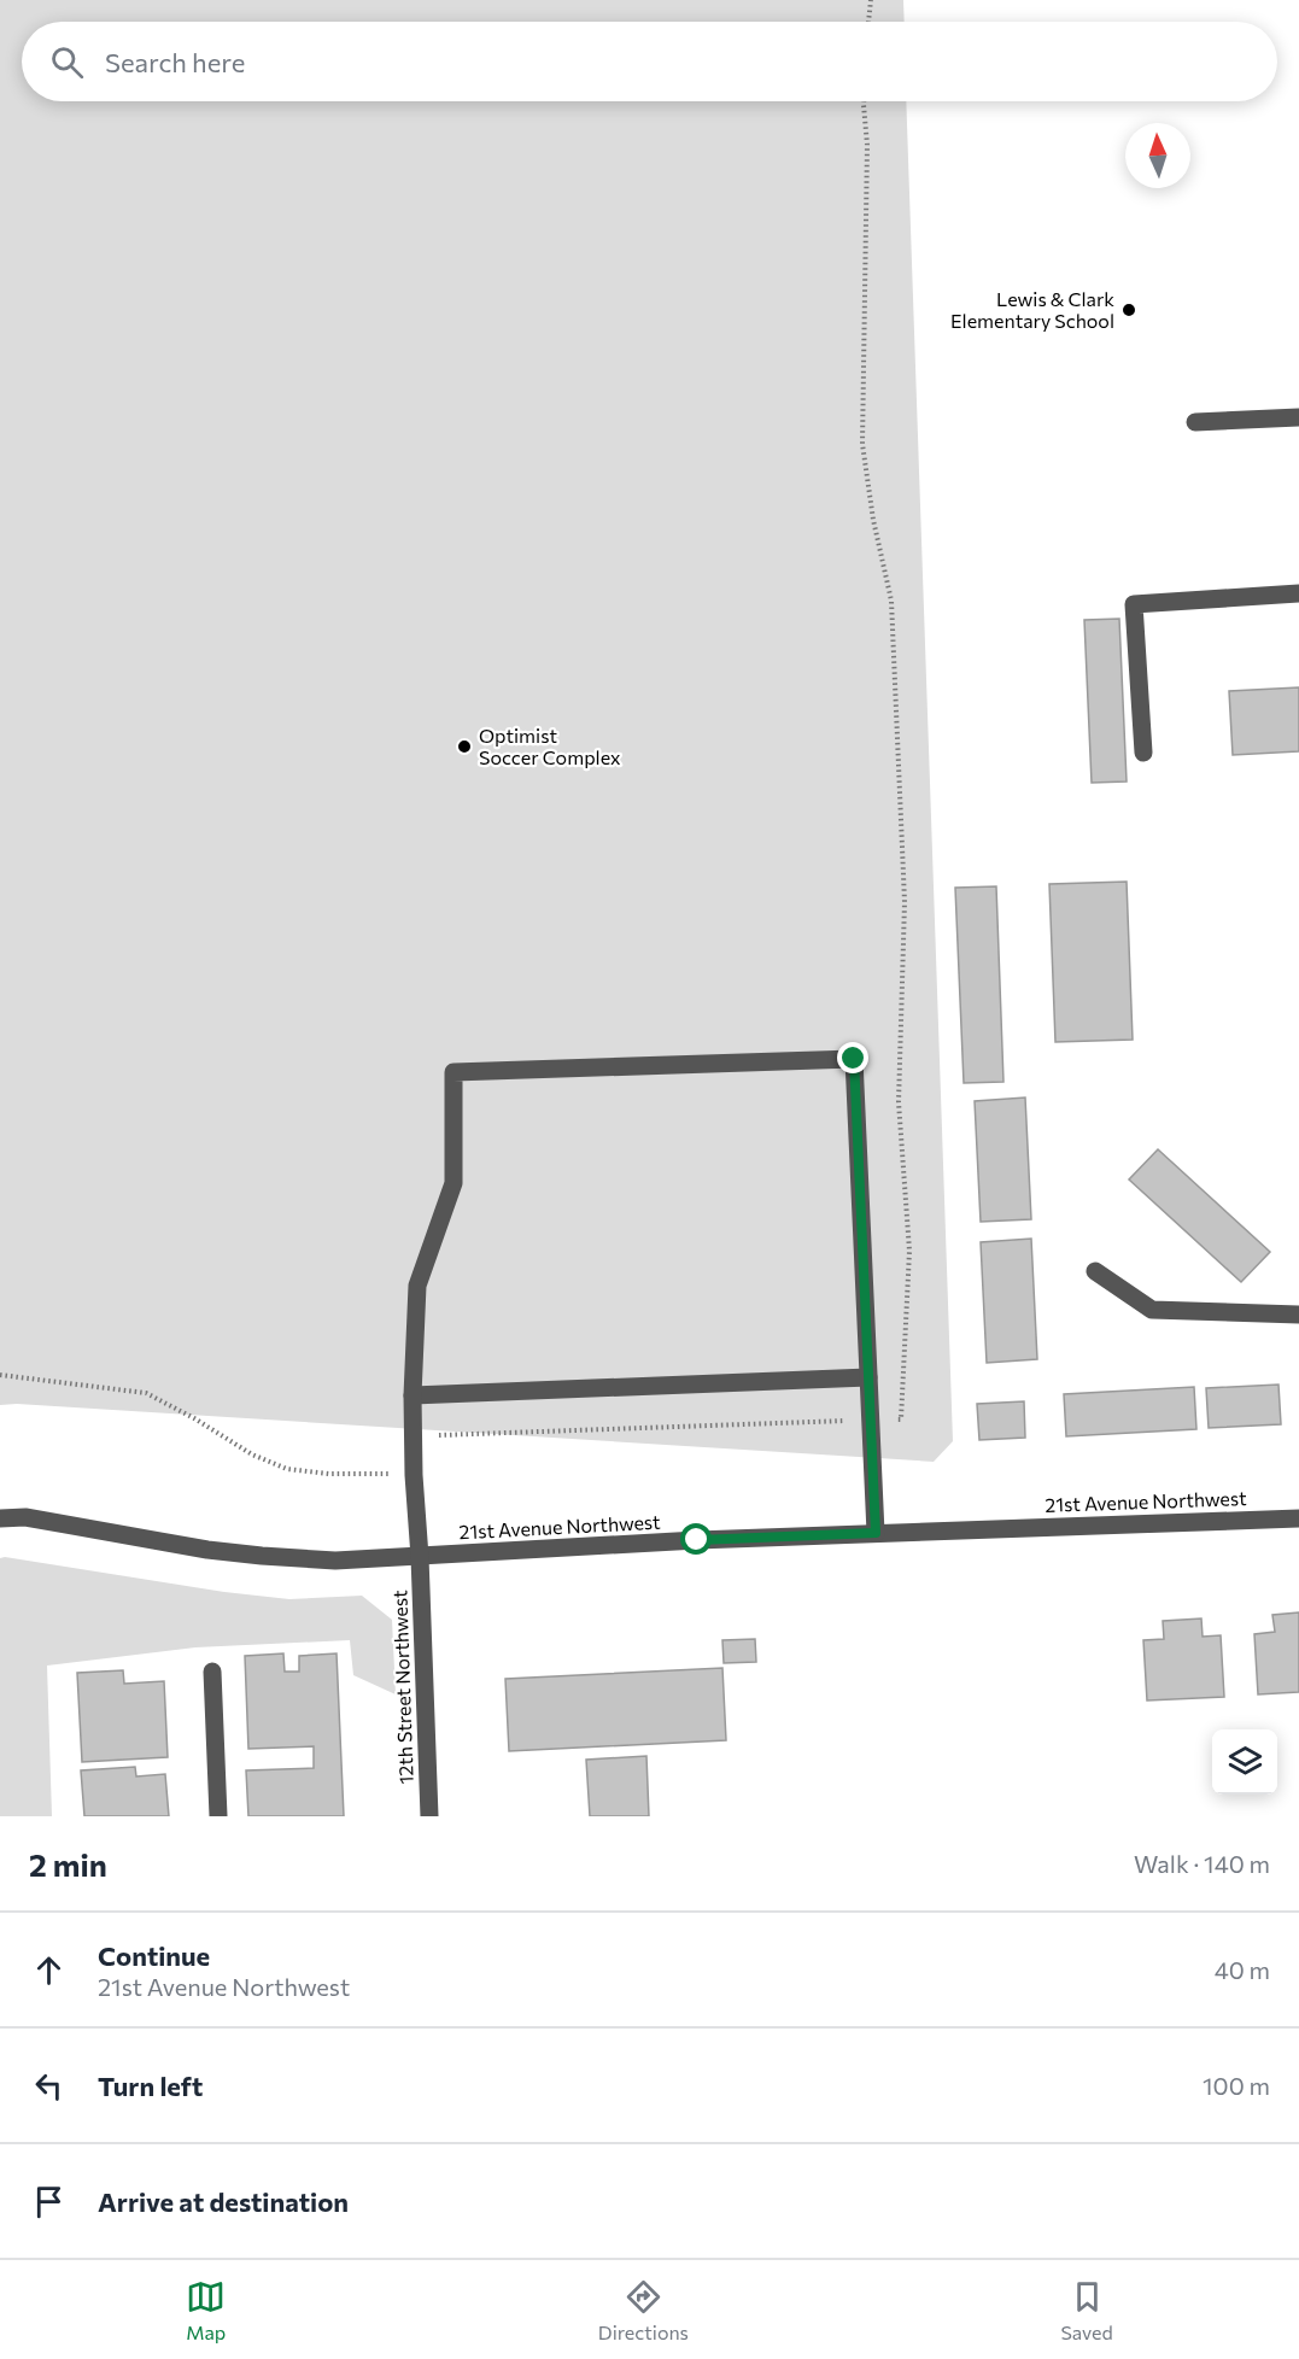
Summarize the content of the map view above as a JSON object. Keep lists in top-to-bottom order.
{
  "streets": {
    "street": ["21st Avenue Northwest", "12th Street Northwest"]
  },
  "crossings": [
    ["21st Avenue Northwest", "12th Street Northwest"]
  ],
  "places": ["Lewis & Clark Elementary School", "Optimist Soccer Complex"],
  "north": "top",
  "page": {
    "search": "Search here",
    "heading": ["2 min", "Walk · 140 m"],
    "list": [
      ["Continue", "21st Avenue Northwest", "40 m"],
      ["Turn left", "100 m"],
      "Arrive at destination"
    ],
    "nav": ["Map", "Directions", "Saved"]
  }
}
